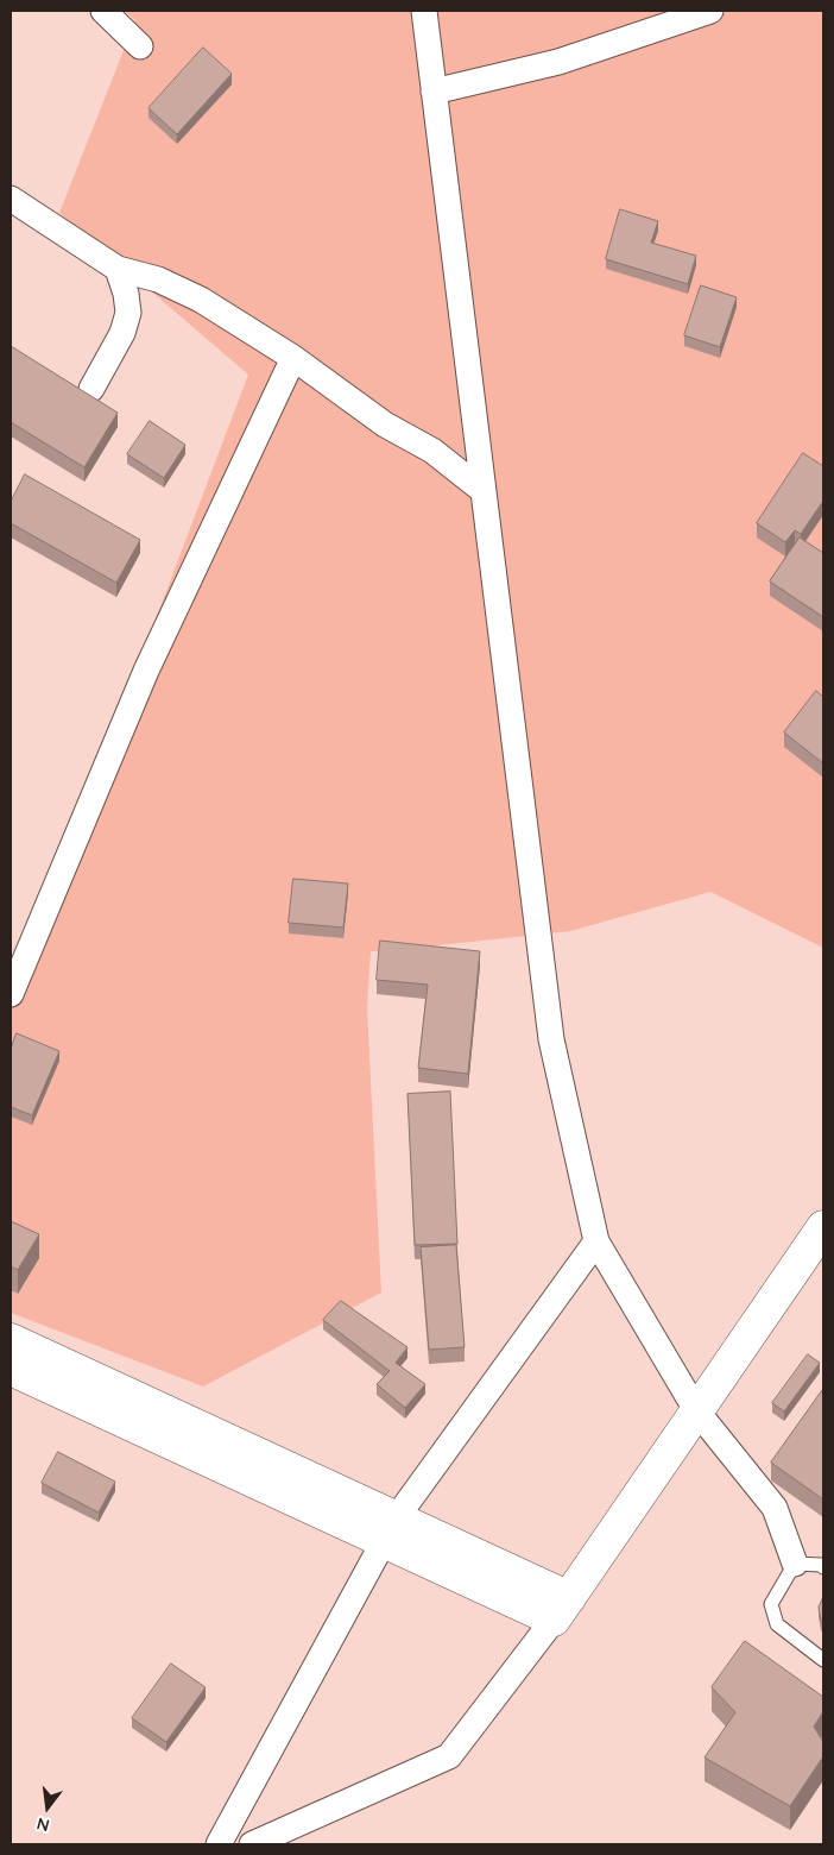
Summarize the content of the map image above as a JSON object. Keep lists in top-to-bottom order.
{
  "north": "bottom"
}
